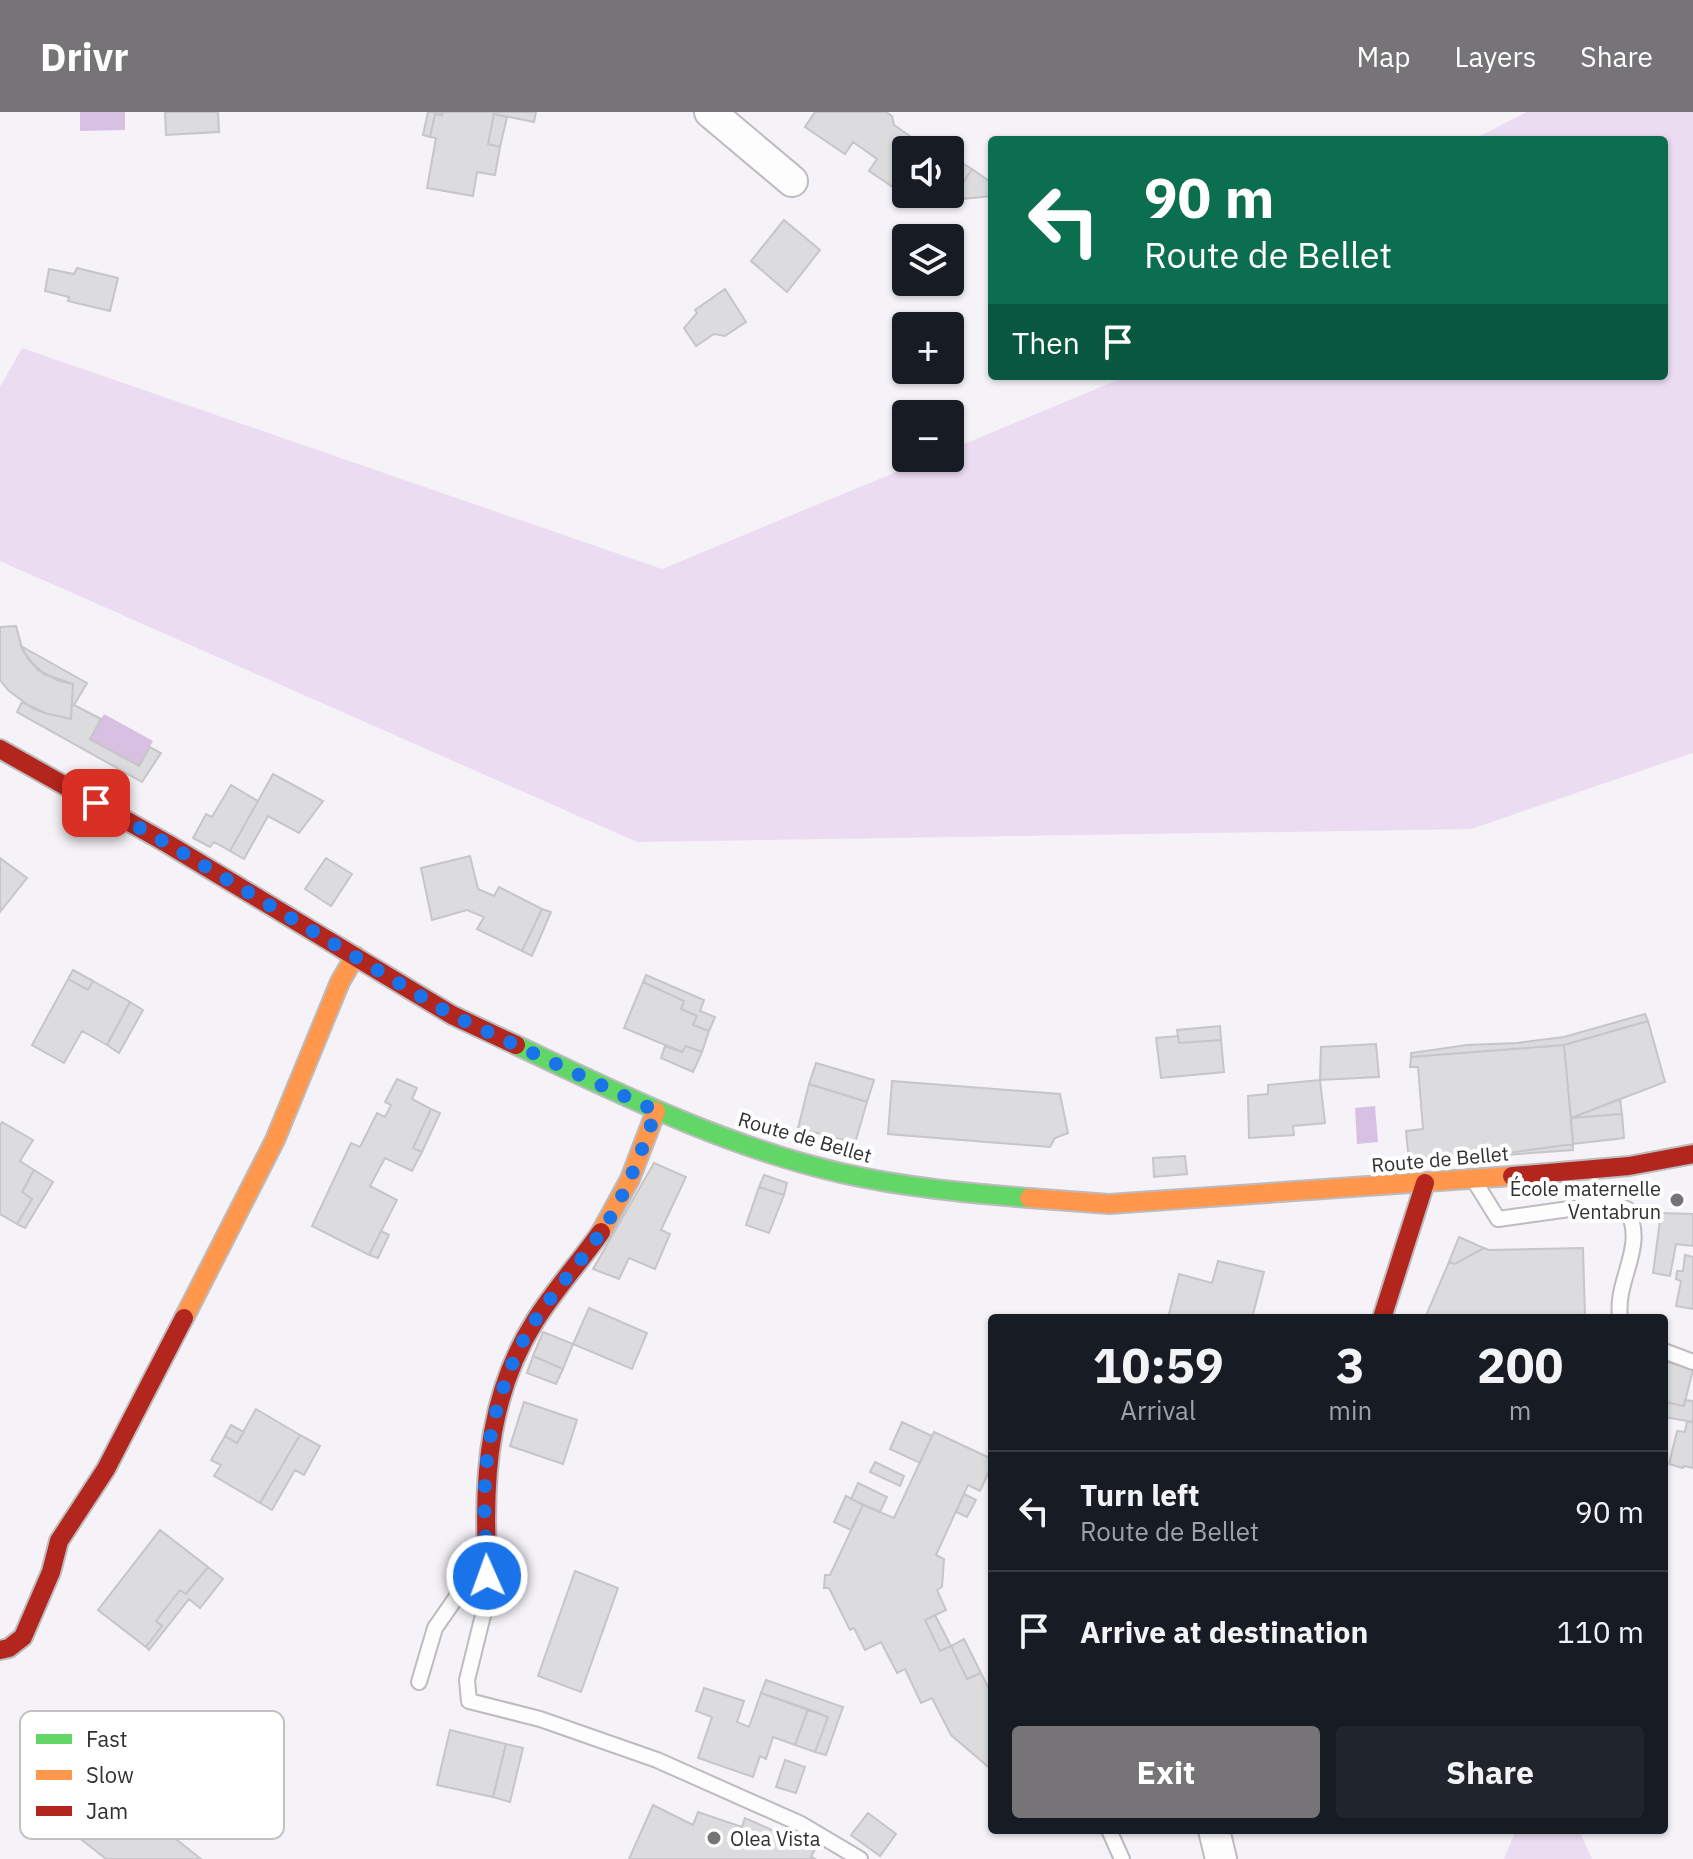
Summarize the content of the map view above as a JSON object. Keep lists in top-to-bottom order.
{
  "streets": {
    "street": ["Route de Bellet"]
  },
  "places": ["École maternelle Ventabrun", "Olea Vista"],
  "legend": ["Fast", "Slow", "Jam"],
  "page": {
    "header": "Drivr",
    "nav": ["Map", "Layers", "Share"],
    "map_buttons": ["+", "−"],
    "turn": ["90 m", "Route de Bellet"],
    "then": "Then",
    "eta": [
      "10:59",
      "Arrival",
      "3",
      "min",
      "200",
      "m"
    ],
    "list": [
      {
        "name": "Turn left",
        "note": "Route de Bellet",
        "value": "90 m"
      },
      {
        "name": "Arrive at destination",
        "value": "110 m"
      }
    ],
    "buttons": ["Exit", "Share"]
  }
}
